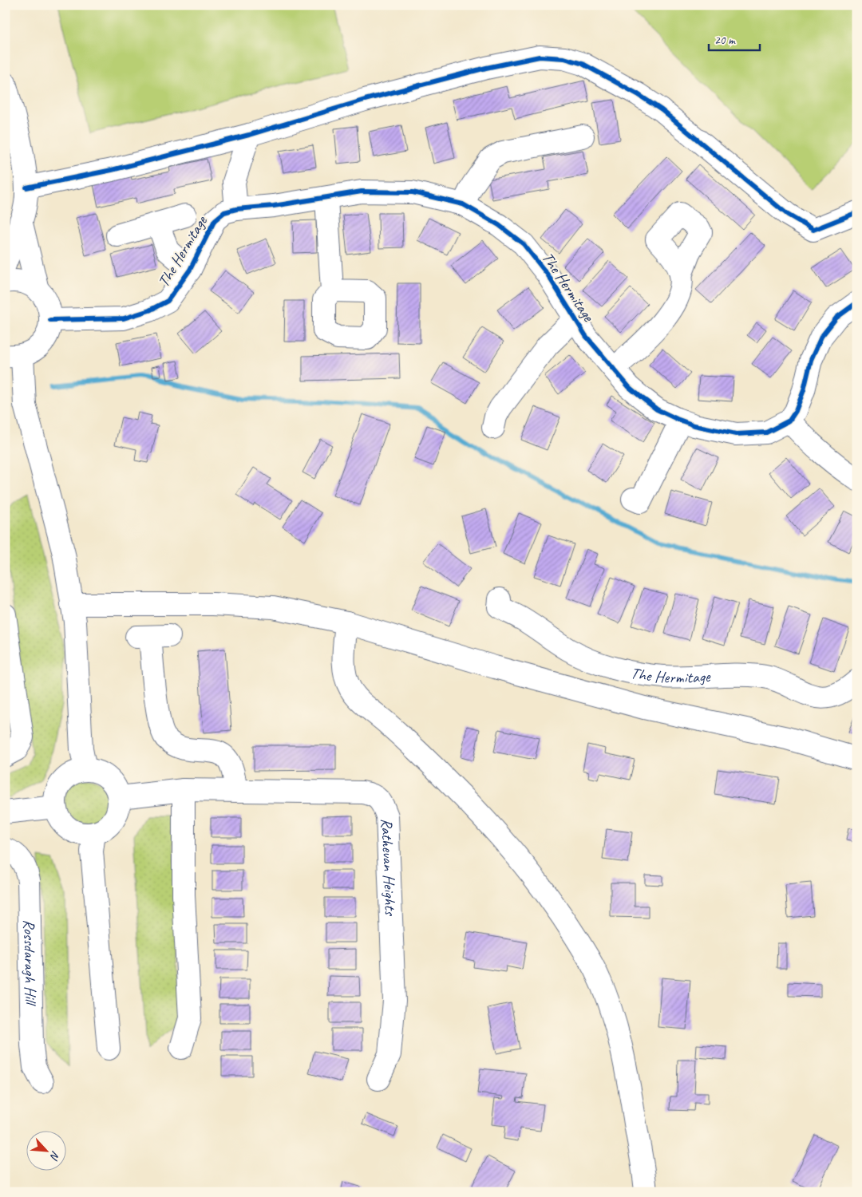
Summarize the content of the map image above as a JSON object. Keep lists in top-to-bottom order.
{
  "streets": {
    "street": ["The Hermitage", "Rathevan Heights", "Rossdaragh Hill"]
  },
  "scale_bar": "20 m",
  "north": "bottom right"
}
